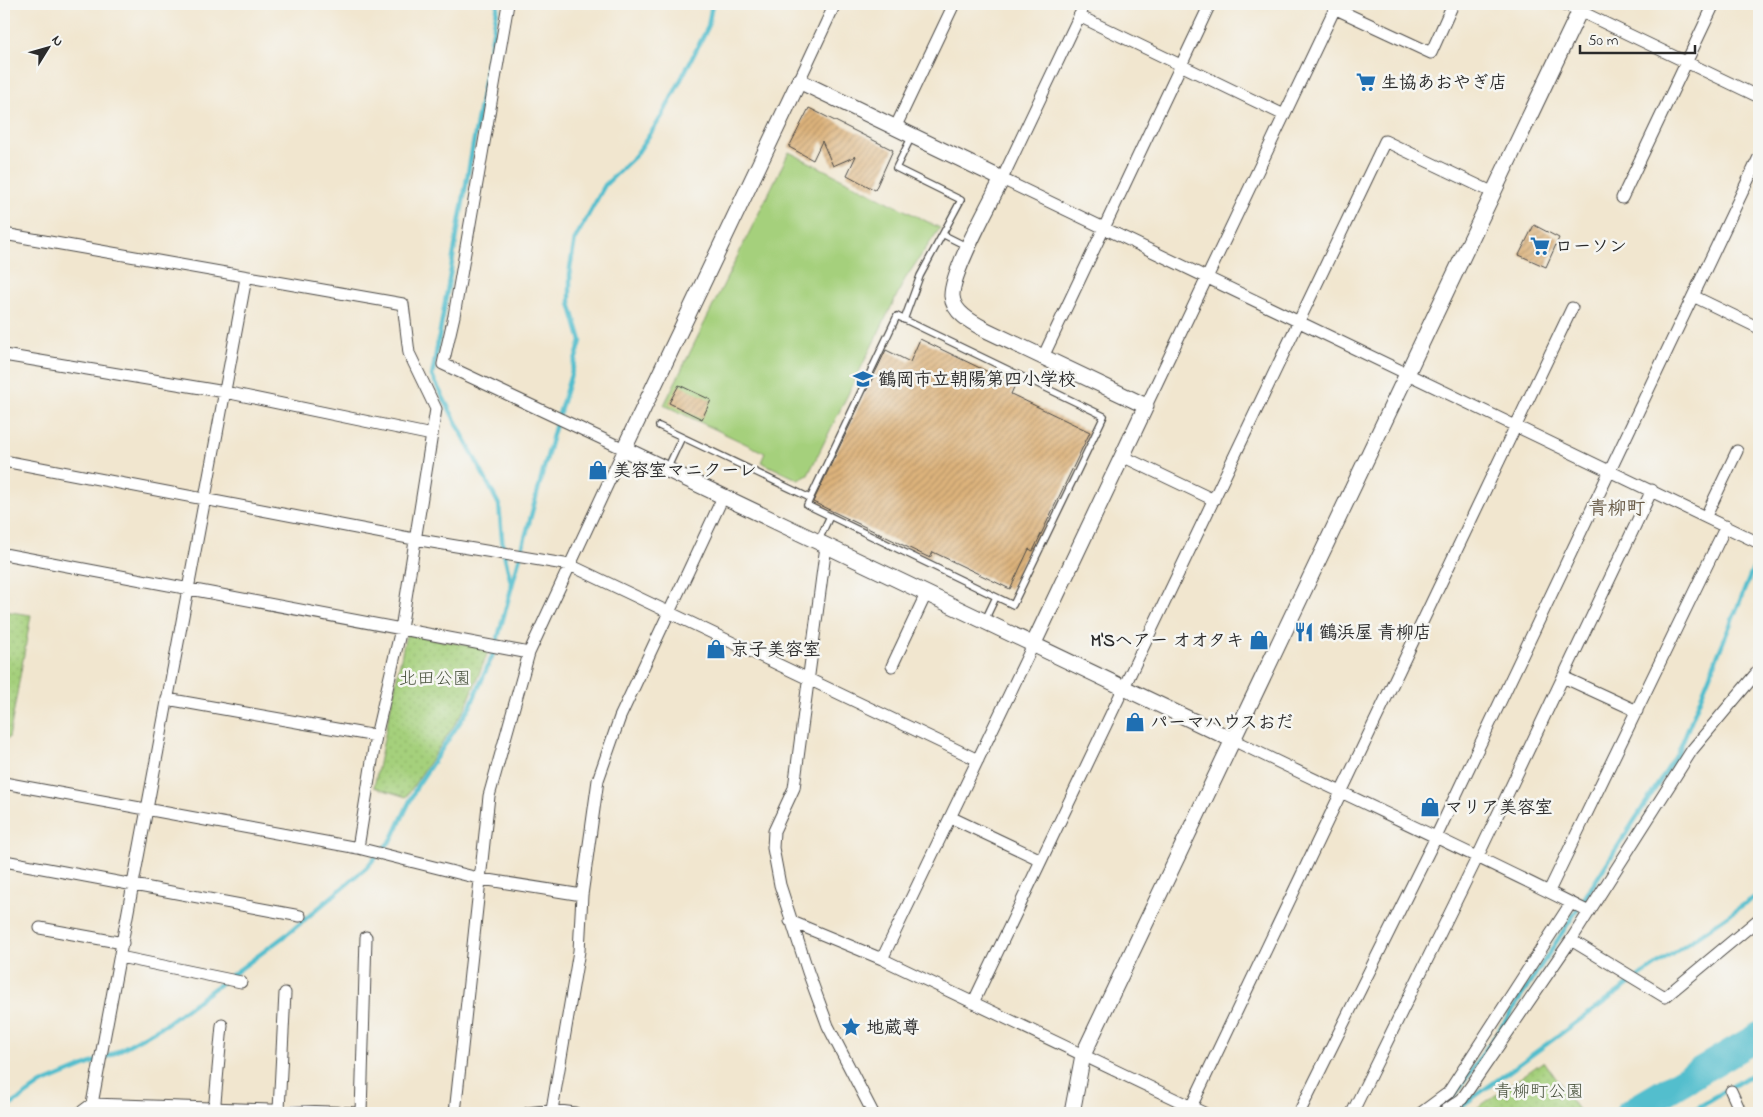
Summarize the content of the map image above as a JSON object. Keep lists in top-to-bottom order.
{
  "districts": ["青柳町"],
  "parks": ["北田公園", "青柳町公園"],
  "places": {
    "supermarket": ["生協あおやぎ店", "ローソン"],
    "school or university": ["鶴岡市立朝陽第四小学校"],
    "shop": [
      "美容室マニクーレ",
      "M'Sヘアー オオタキ",
      "京子美容室",
      "パーマハウスおだ",
      "マリア美容室"
    ],
    "restaurant": ["鶴浜屋 青柳店"],
    "place": ["地蔵尊"]
  },
  "scale_bar": "50 m",
  "north": "top right"
}
